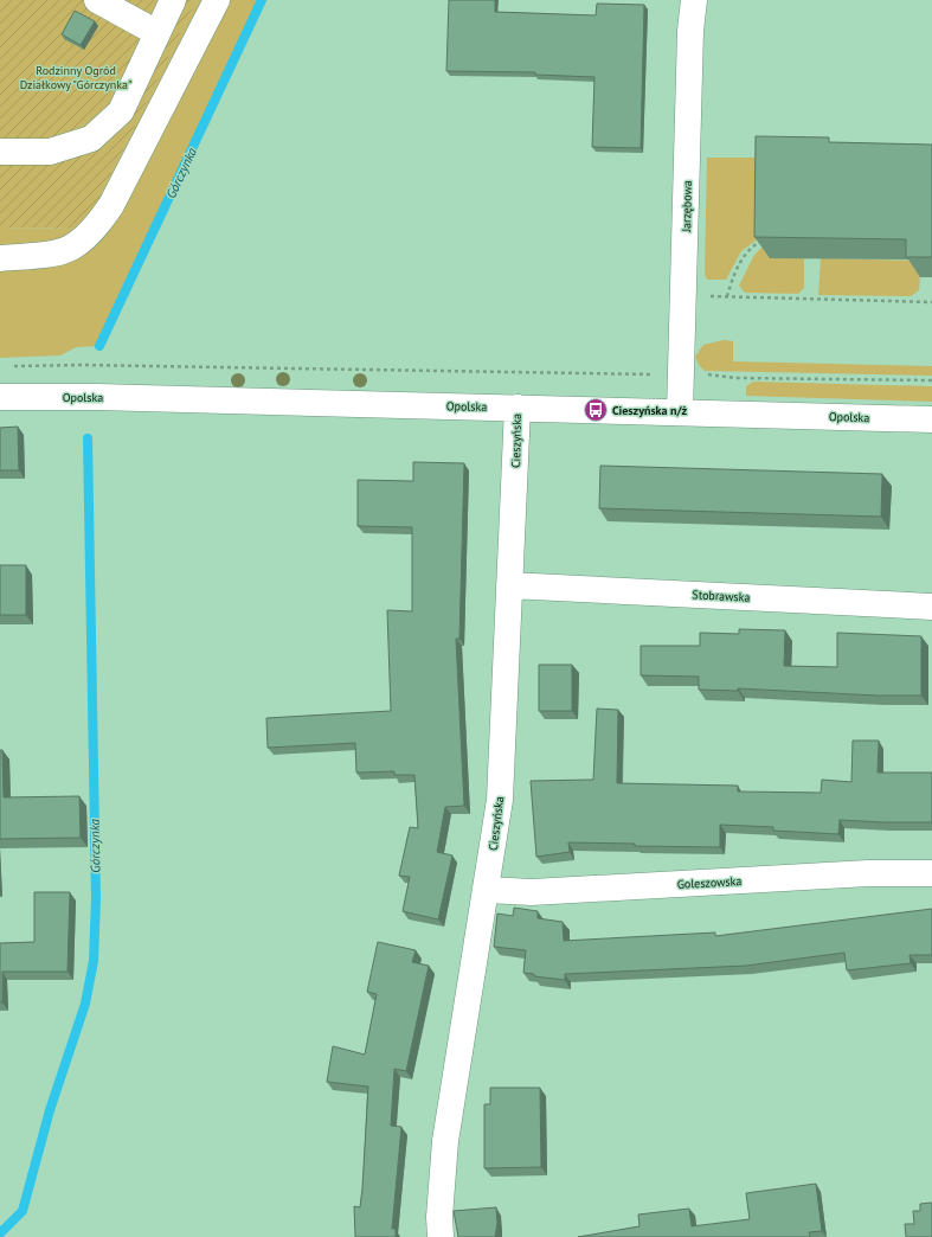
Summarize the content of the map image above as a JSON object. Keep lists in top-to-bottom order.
{
  "streets": {
    "street": [
      "Jarzębowa",
      "Opolska",
      "Cieszyńska",
      "Stobrawska",
      "Goleszowska"
    ]
  },
  "crossings": [
    ["Jarzębowa", "Opolska"],
    ["Opolska", "Cieszyńska"],
    ["Cieszyńska", "Stobrawska"],
    ["Cieszyńska", "Goleszowska"]
  ],
  "water": ["Górczynka"],
  "parks": ["Rodzinny Ogród Działkowy \"Górczynka\""],
  "places": {
    "bus stop": ["Cieszyńska n/ż"]
  }
}
